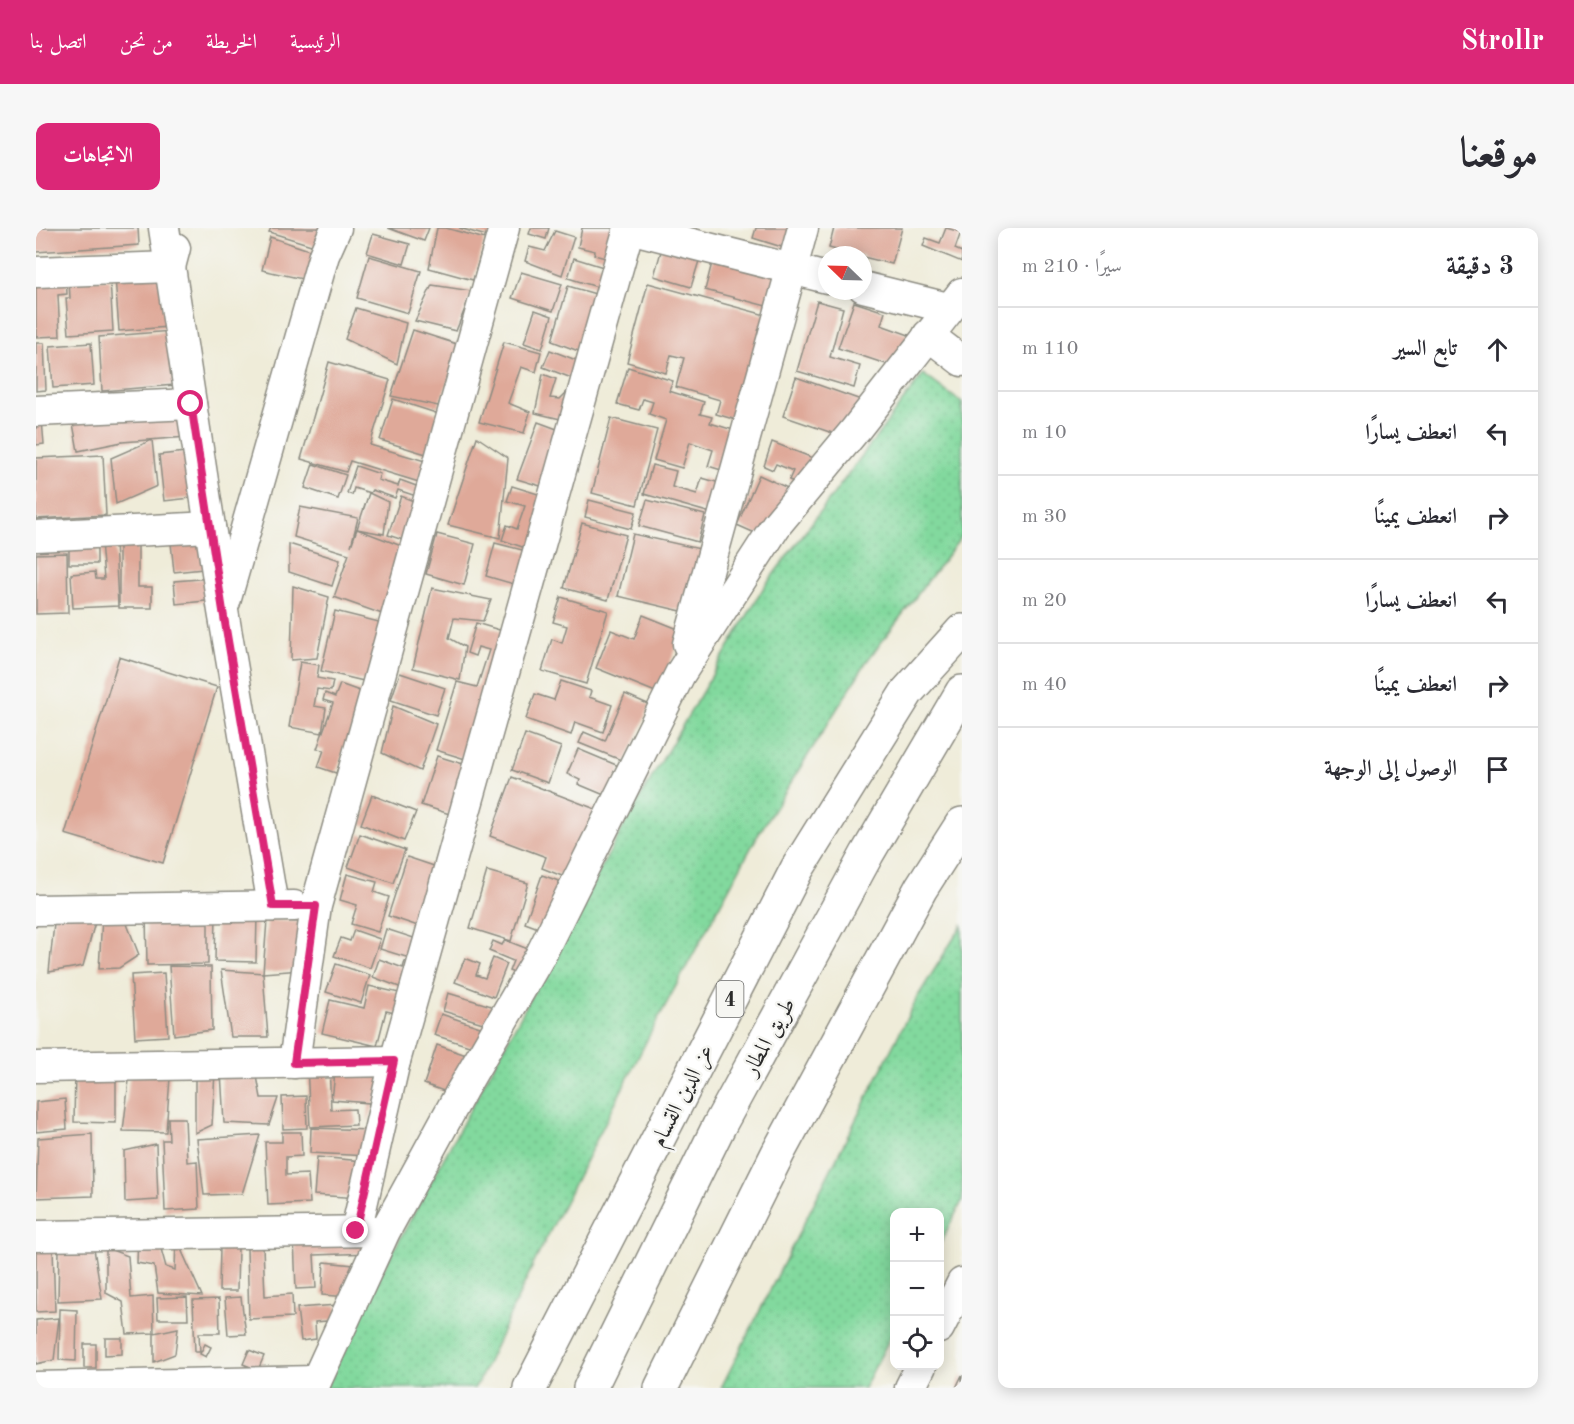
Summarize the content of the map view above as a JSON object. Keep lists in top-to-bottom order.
{
  "streets": {
    "main road": ["4", "طريق المطار", "عز الدين القسام"]
  },
  "north": "top left",
  "page": {
    "header": "Strollr",
    "nav": [
      "الرئيسية",
      "الخريطة",
      "من نحن",
      "اتصل بنا"
    ],
    "title": "موقعنا",
    "buttons": "الاتجاهات",
    "heading": ["3 دقيقة", "سيرًا · 210 m"],
    "list": [
      ["تابع السير", "110 m"],
      ["انعطف يسارًا", "10 m"],
      ["انعطف يمينًا", "30 m"],
      ["انعطف يسارًا", "20 m"],
      ["انعطف يمينًا", "40 m"],
      "الوصول إلى الوجهة"
    ],
    "map_buttons": ["+", "−"]
  }
}
